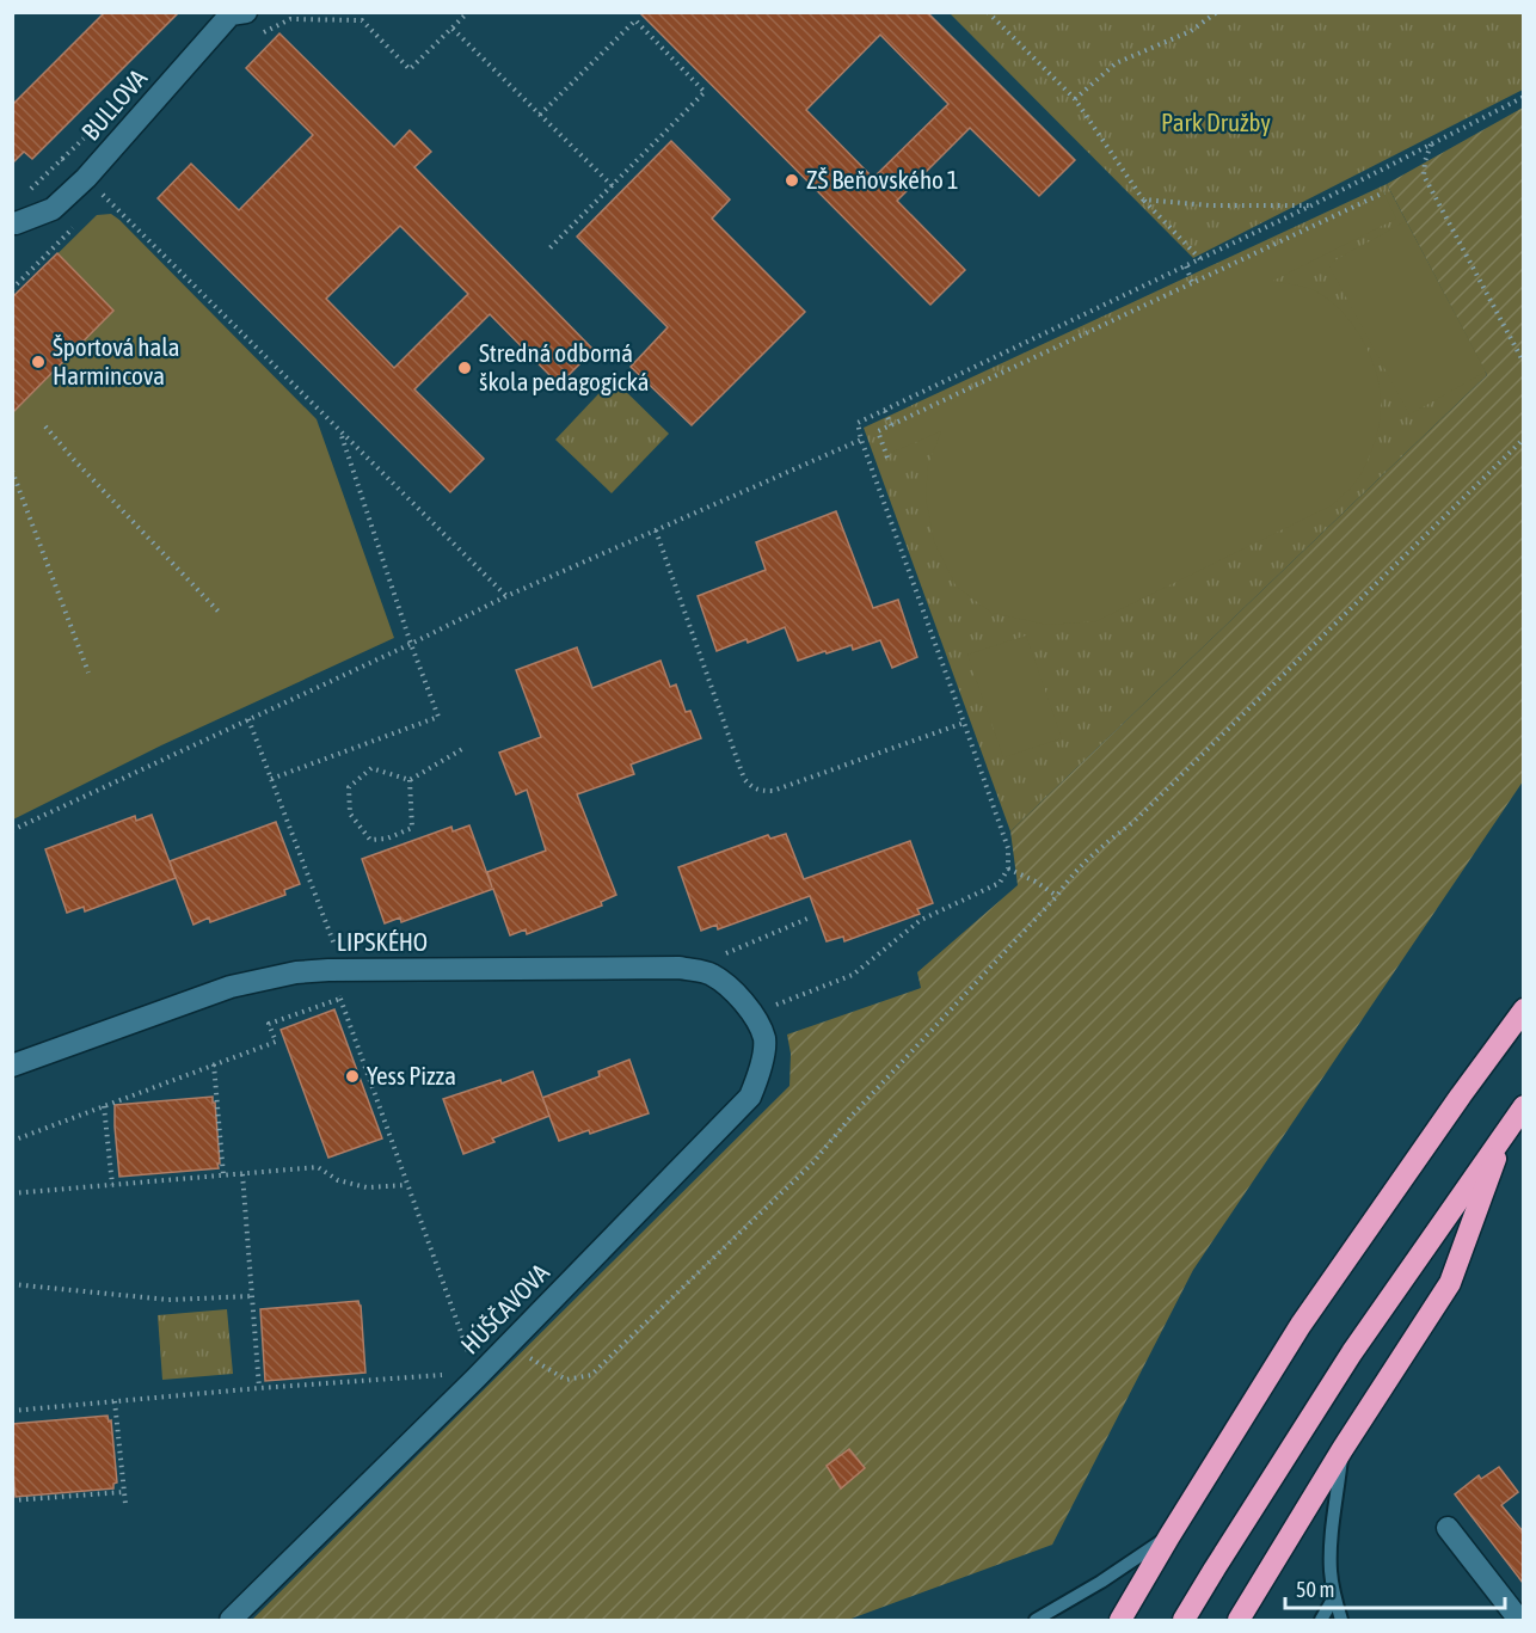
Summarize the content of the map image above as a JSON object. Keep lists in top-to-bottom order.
{
  "streets": {
    "street": ["BULLOVA", "LIPSKÉHO", "HÚŠČAVOVA"]
  },
  "crossings": [
    ["LIPSKÉHO", "HÚŠČAVOVA"]
  ],
  "parks": ["Park Družby"],
  "places": [
    "ZŠ Beňovského 1",
    "Športová hala Harmincova",
    "Stredná odborná škola pedagogická",
    "Yess Pizza"
  ],
  "scale_bar": "50 m"
}
